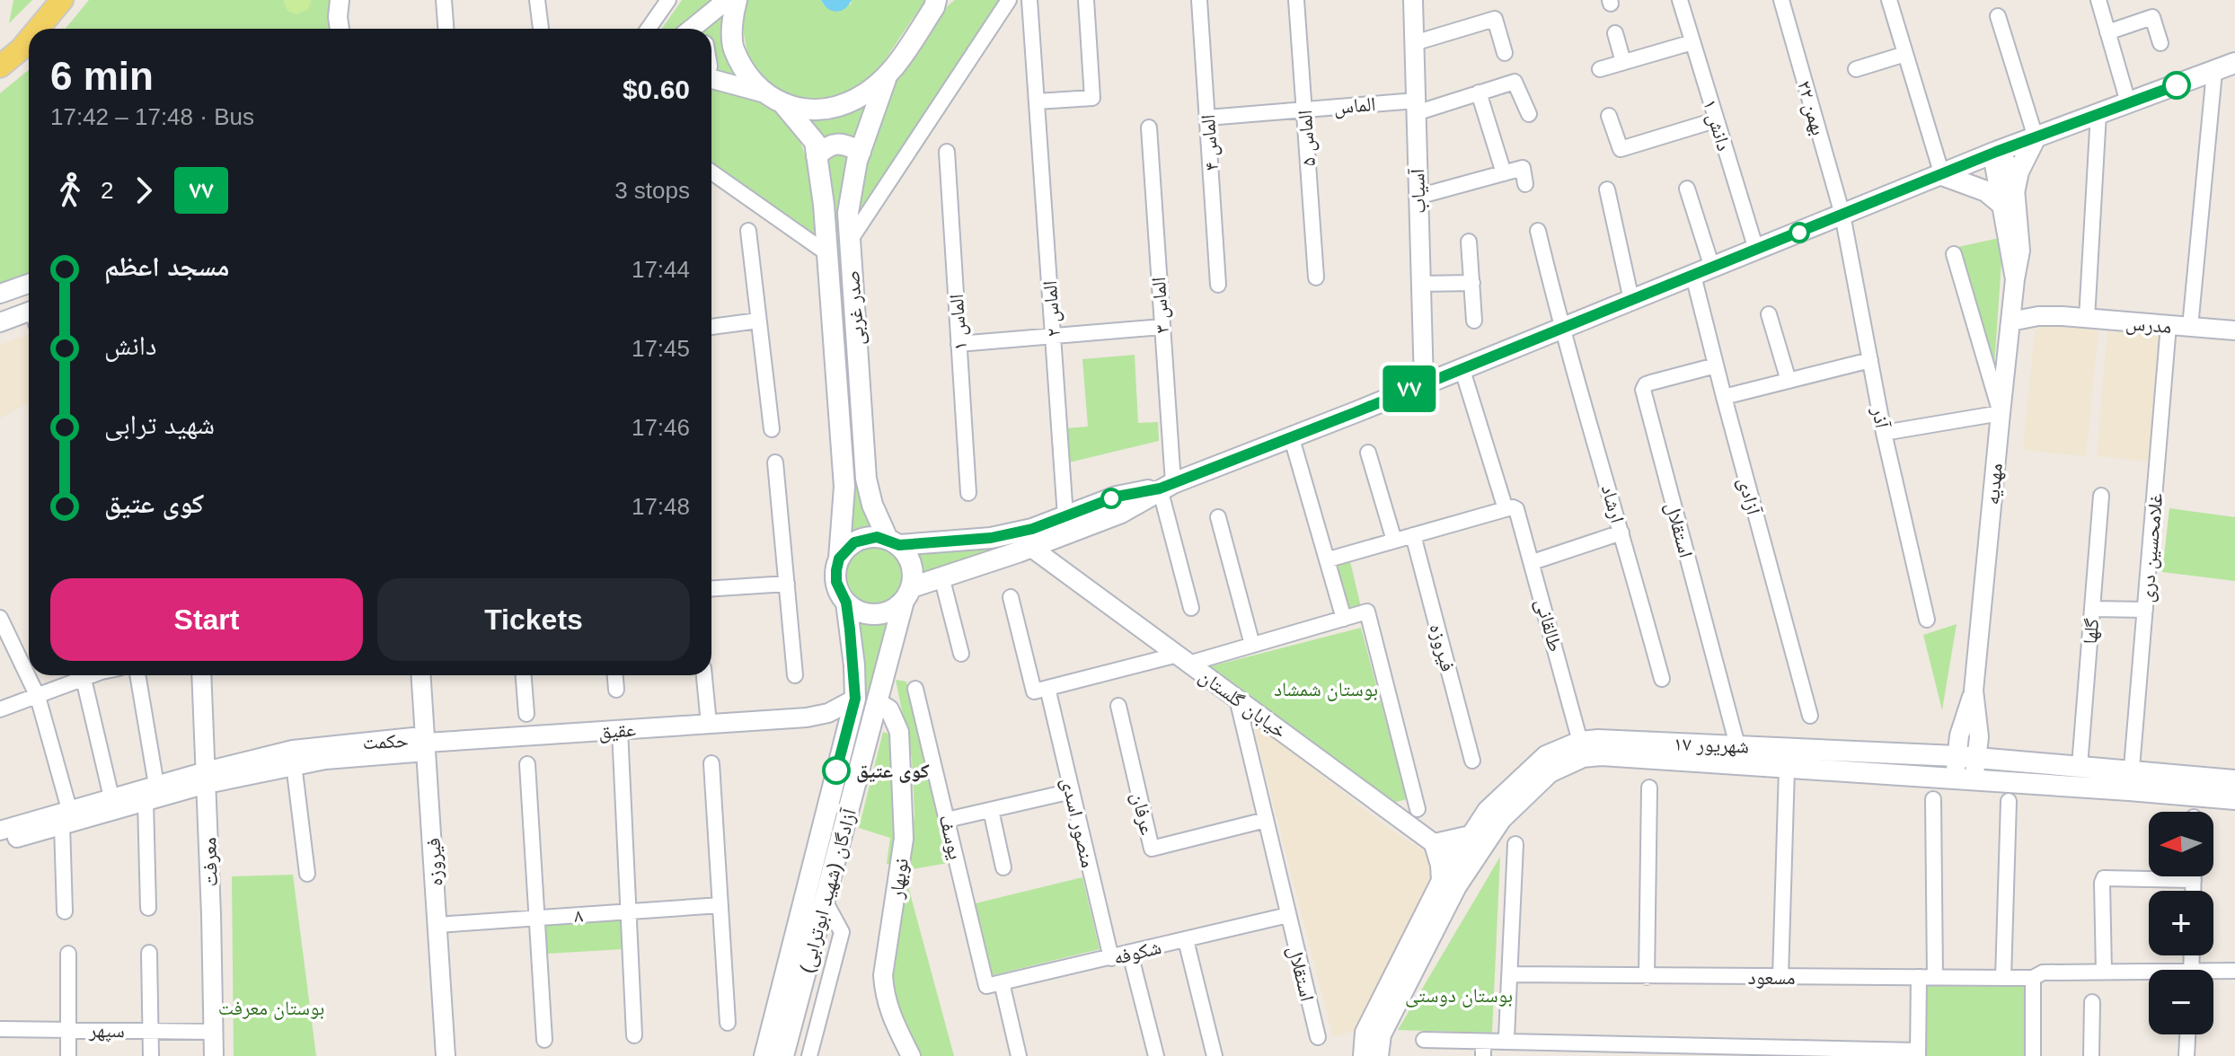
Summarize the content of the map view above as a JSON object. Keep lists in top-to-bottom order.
{
  "streets": {
    "main road": ["صدر غربی", "۱۷ شهریور", "آزادگان (شهید ابوترابی)"],
    "street": [
      "الماس",
      "۲۲ بهمن",
      "دانش ۱",
      "الماس ۵",
      "الماس ۴",
      "آسیاب",
      "الماس ۳",
      "الماس ۲",
      "الماس ۱",
      "مدرس",
      "آذر",
      "مهدیه",
      "آزادی",
      "ارشاد",
      "استقلال",
      "غلامحسین دری",
      "طالقانی",
      "گلها",
      "فیروزه",
      "خیابان گلستان",
      "عقیق",
      "حکمت",
      "عرفان",
      "منصور اسدی",
      "یوسف",
      "معرفت",
      "نوبهار",
      "۸",
      "شکوفه",
      "مسعود",
      "سپهر"
    ]
  },
  "crossings": [
    ["الماس", "الماس ۵"],
    ["الماس", "الماس ۴"],
    ["الماس", "آسیاب"],
    ["۲۲ بهمن", "آذر"],
    ["صدر غربی", "آزادگان (شهید ابوترابی)"],
    ["مدرس", "غلامحسین دری"],
    ["مهدیه", "۱۷ شهریور"],
    ["آزادی", "استقلال"],
    ["استقلال", "خیابان گلستان"],
    ["استقلال", "۱۷ شهریور"],
    ["استقلال", "عرفان"],
    ["استقلال", "شکوفه"],
    ["غلامحسین دری", "۱۷ شهریور"],
    ["طالقانی", "۱۷ شهریور"],
    ["گلها", "۱۷ شهریور"],
    ["فیروزه", "عقیق"],
    ["فیروزه", "حکمت"],
    ["فیروزه", "۸"],
    ["خیابان گلستان", "۱۷ شهریور"],
    ["عقیق", "حکمت"],
    ["عقیق", "آزادگان (شهید ابوترابی)"],
    ["حکمت", "معرفت"],
    ["منصور اسدی", "شکوفه"],
    ["یوسف", "شکوفه"],
    ["معرفت", "سپهر"],
    ["نوبهار", "آزادگان (شهید ابوترابی)"]
  ],
  "parks": ["بوستان شمشاد", "بوستان دوستی", "بوستان معرفت"],
  "places": ["کوی عتیق"],
  "lines": ["bus line ۷۷"],
  "north": "left",
  "page": {
    "on_map": "۷۷",
    "heading": ["6 min", "17:42 – 17:48 · Bus", "$0.60"],
    "legs": ["2", "۷۷", "3 stops"],
    "list": [
      {
        "name": "مسجد اعظم",
        "value": "17:44"
      },
      {
        "name": "دانش",
        "value": "17:45"
      },
      {
        "name": "شهید ترابی",
        "value": "17:46"
      },
      {
        "name": "کوی عتیق",
        "value": "17:48"
      }
    ],
    "buttons": ["Start", "Tickets"],
    "map_buttons": ["+", "−"]
  }
}
